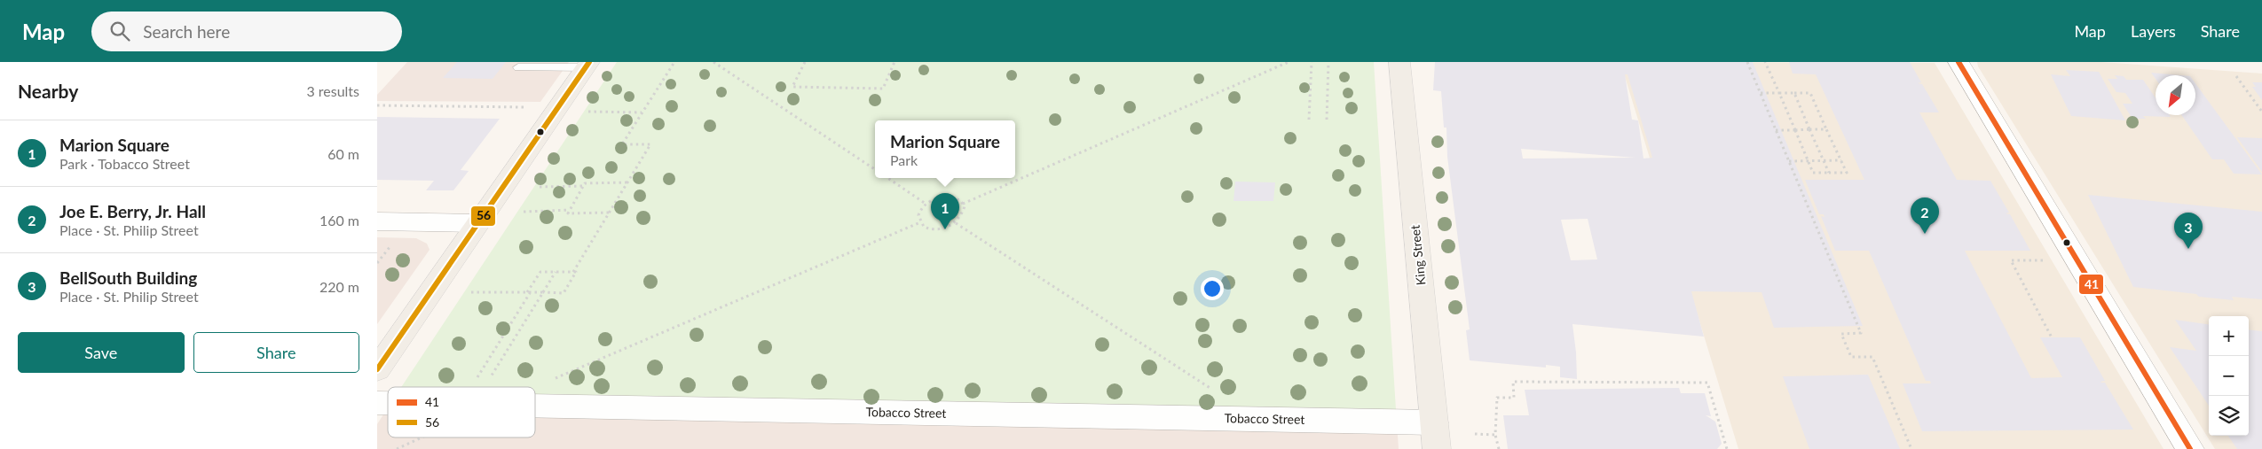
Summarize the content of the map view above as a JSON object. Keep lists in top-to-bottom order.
{
  "streets": {
    "main road": ["King Street"],
    "street": ["Tobacco Street"]
  },
  "crossings": [
    ["King Street", "Tobacco Street"]
  ],
  "lines": ["transit line 41", "transit line 56"],
  "legend": ["41", "56"],
  "north": "bottom left",
  "page": {
    "header": "Map",
    "search": "Search here",
    "nav": ["Map", "Layers", "Share"],
    "heading": ["Nearby", "3 results"],
    "list": [
      {
        "mark": "1",
        "name": "Marion Square",
        "note": "Park · Tobacco Street",
        "value": "60 m"
      },
      {
        "mark": "2",
        "name": "Joe E. Berry, Jr. Hall",
        "note": "Place · St. Philip Street",
        "value": "160 m"
      },
      {
        "mark": "3",
        "name": "BellSouth Building",
        "note": "Place · St. Philip Street",
        "value": "220 m"
      }
    ],
    "popup": ["Marion Square", "Park"],
    "pins": ["1", "2", "3"],
    "map_buttons": ["+", "−"],
    "buttons": ["Save", "Share"]
  }
}
